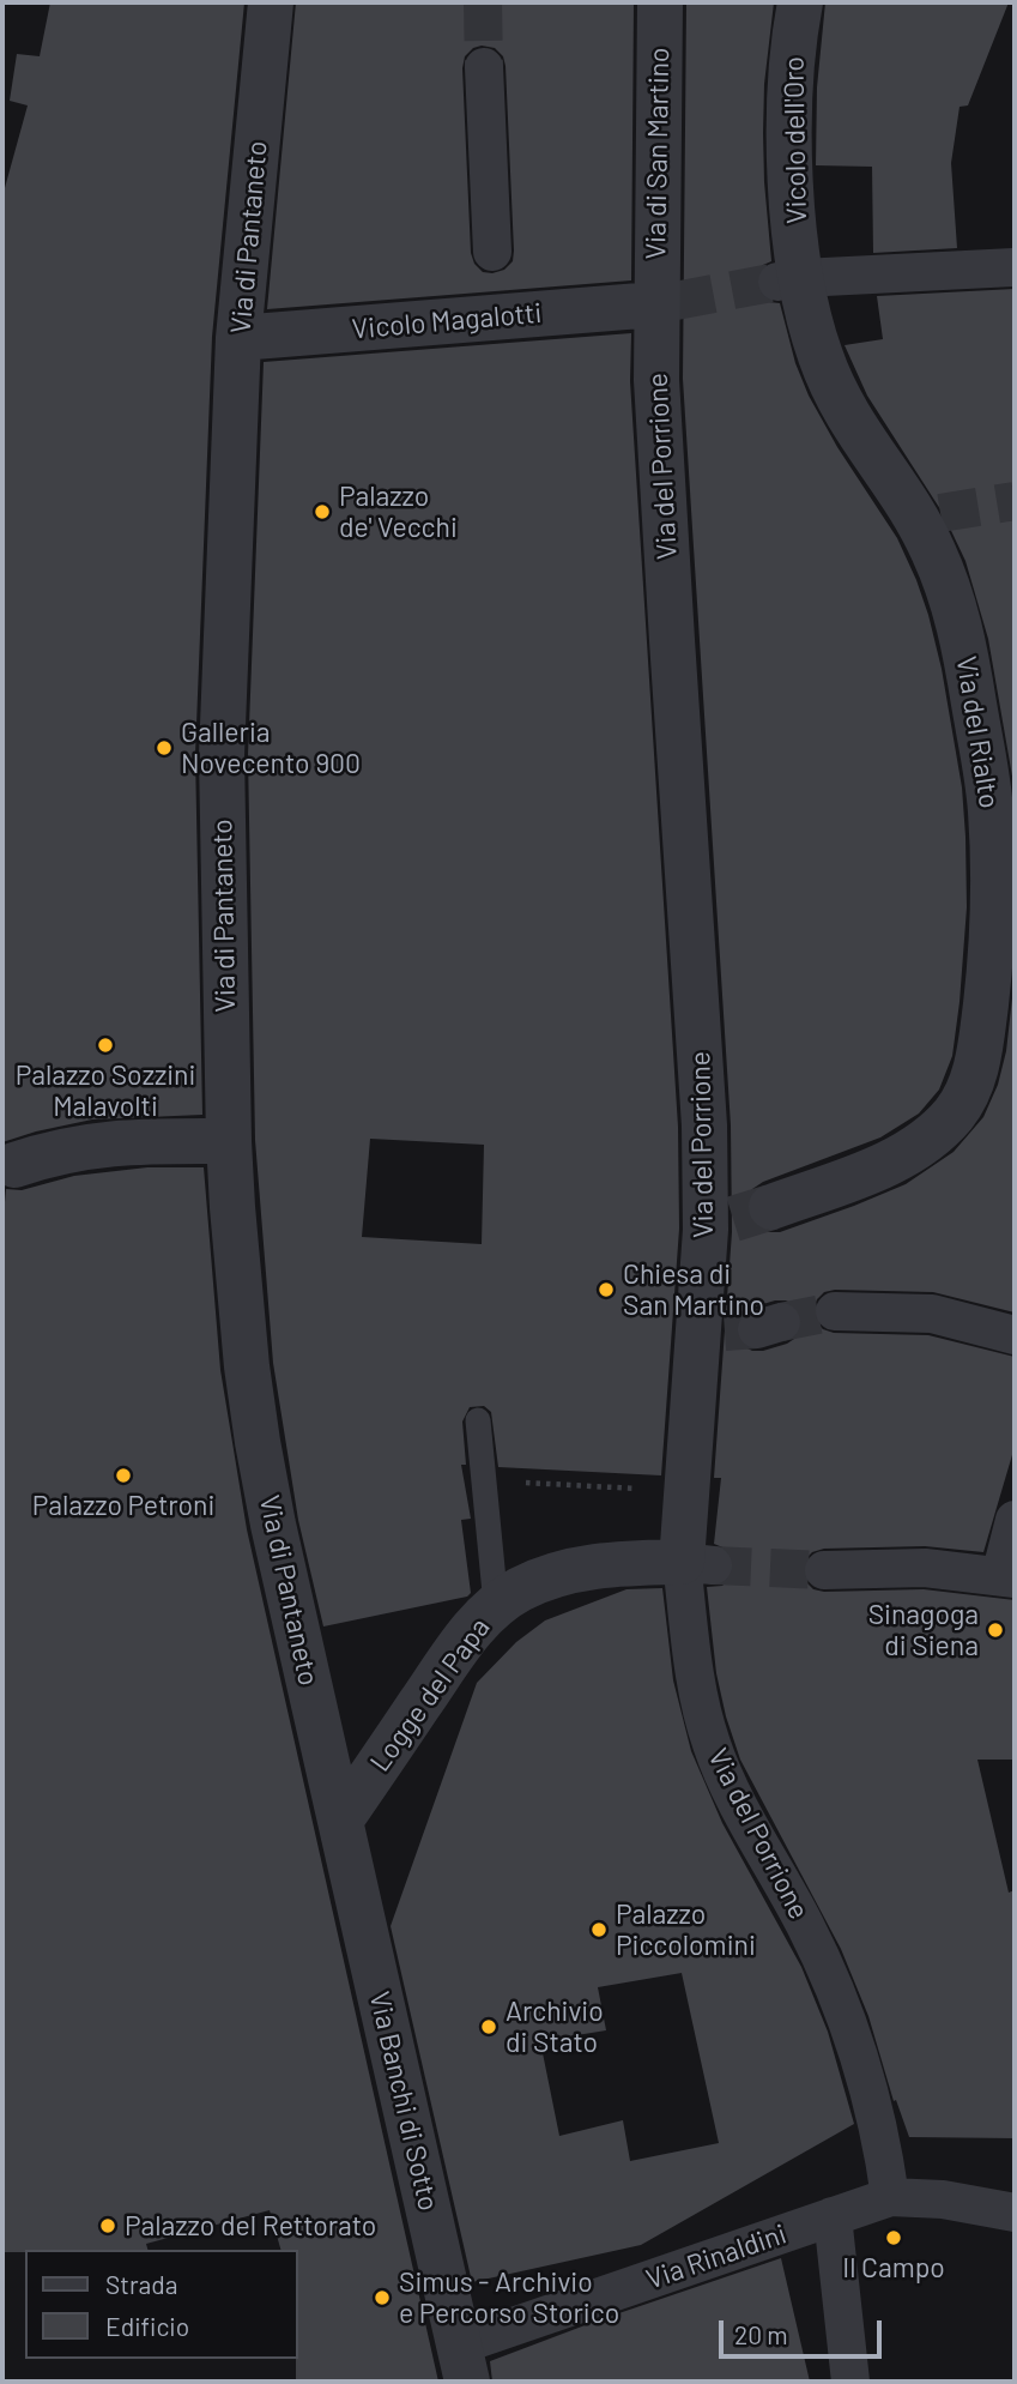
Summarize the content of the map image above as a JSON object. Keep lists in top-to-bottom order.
{
  "streets": {
    "street": [
      "Vicolo dell'Oro",
      "Via di San Martino",
      "Via di Pantaneto",
      "Vicolo Magalotti",
      "Via del Porrione",
      "Via del Rialto",
      "Logge del Papa",
      "Via Banchi di Sotto",
      "Via Rinaldini"
    ]
  },
  "crossings": [
    ["Vicolo dell'Oro", "Via del Rialto"],
    ["Via di San Martino", "Vicolo Magalotti"],
    ["Via di San Martino", "Via del Porrione"],
    ["Via di Pantaneto", "Vicolo Magalotti"],
    ["Via di Pantaneto", "Logge del Papa"],
    ["Via di Pantaneto", "Via Banchi di Sotto"],
    ["Vicolo Magalotti", "Via del Porrione"],
    ["Via del Porrione", "Via del Rialto"],
    ["Via del Porrione", "Logge del Papa"],
    ["Logge del Papa", "Via Banchi di Sotto"],
    ["Via Banchi di Sotto", "Via Rinaldini"]
  ],
  "places": [
    "Palazzo de' Vecchi",
    "Galleria Novecento 900",
    "Palazzo Sozzini Malavolti",
    "Chiesa di San Martino",
    "Palazzo Petroni",
    "Sinagoga di Siena",
    "Palazzo Piccolomini",
    "Archivio di Stato",
    "Palazzo del Rettorato",
    "Il Campo",
    "Simus - Archivio e Percorso Storico"
  ],
  "legend": ["Strada", "Edificio"],
  "scale_bar": "20 m"
}
